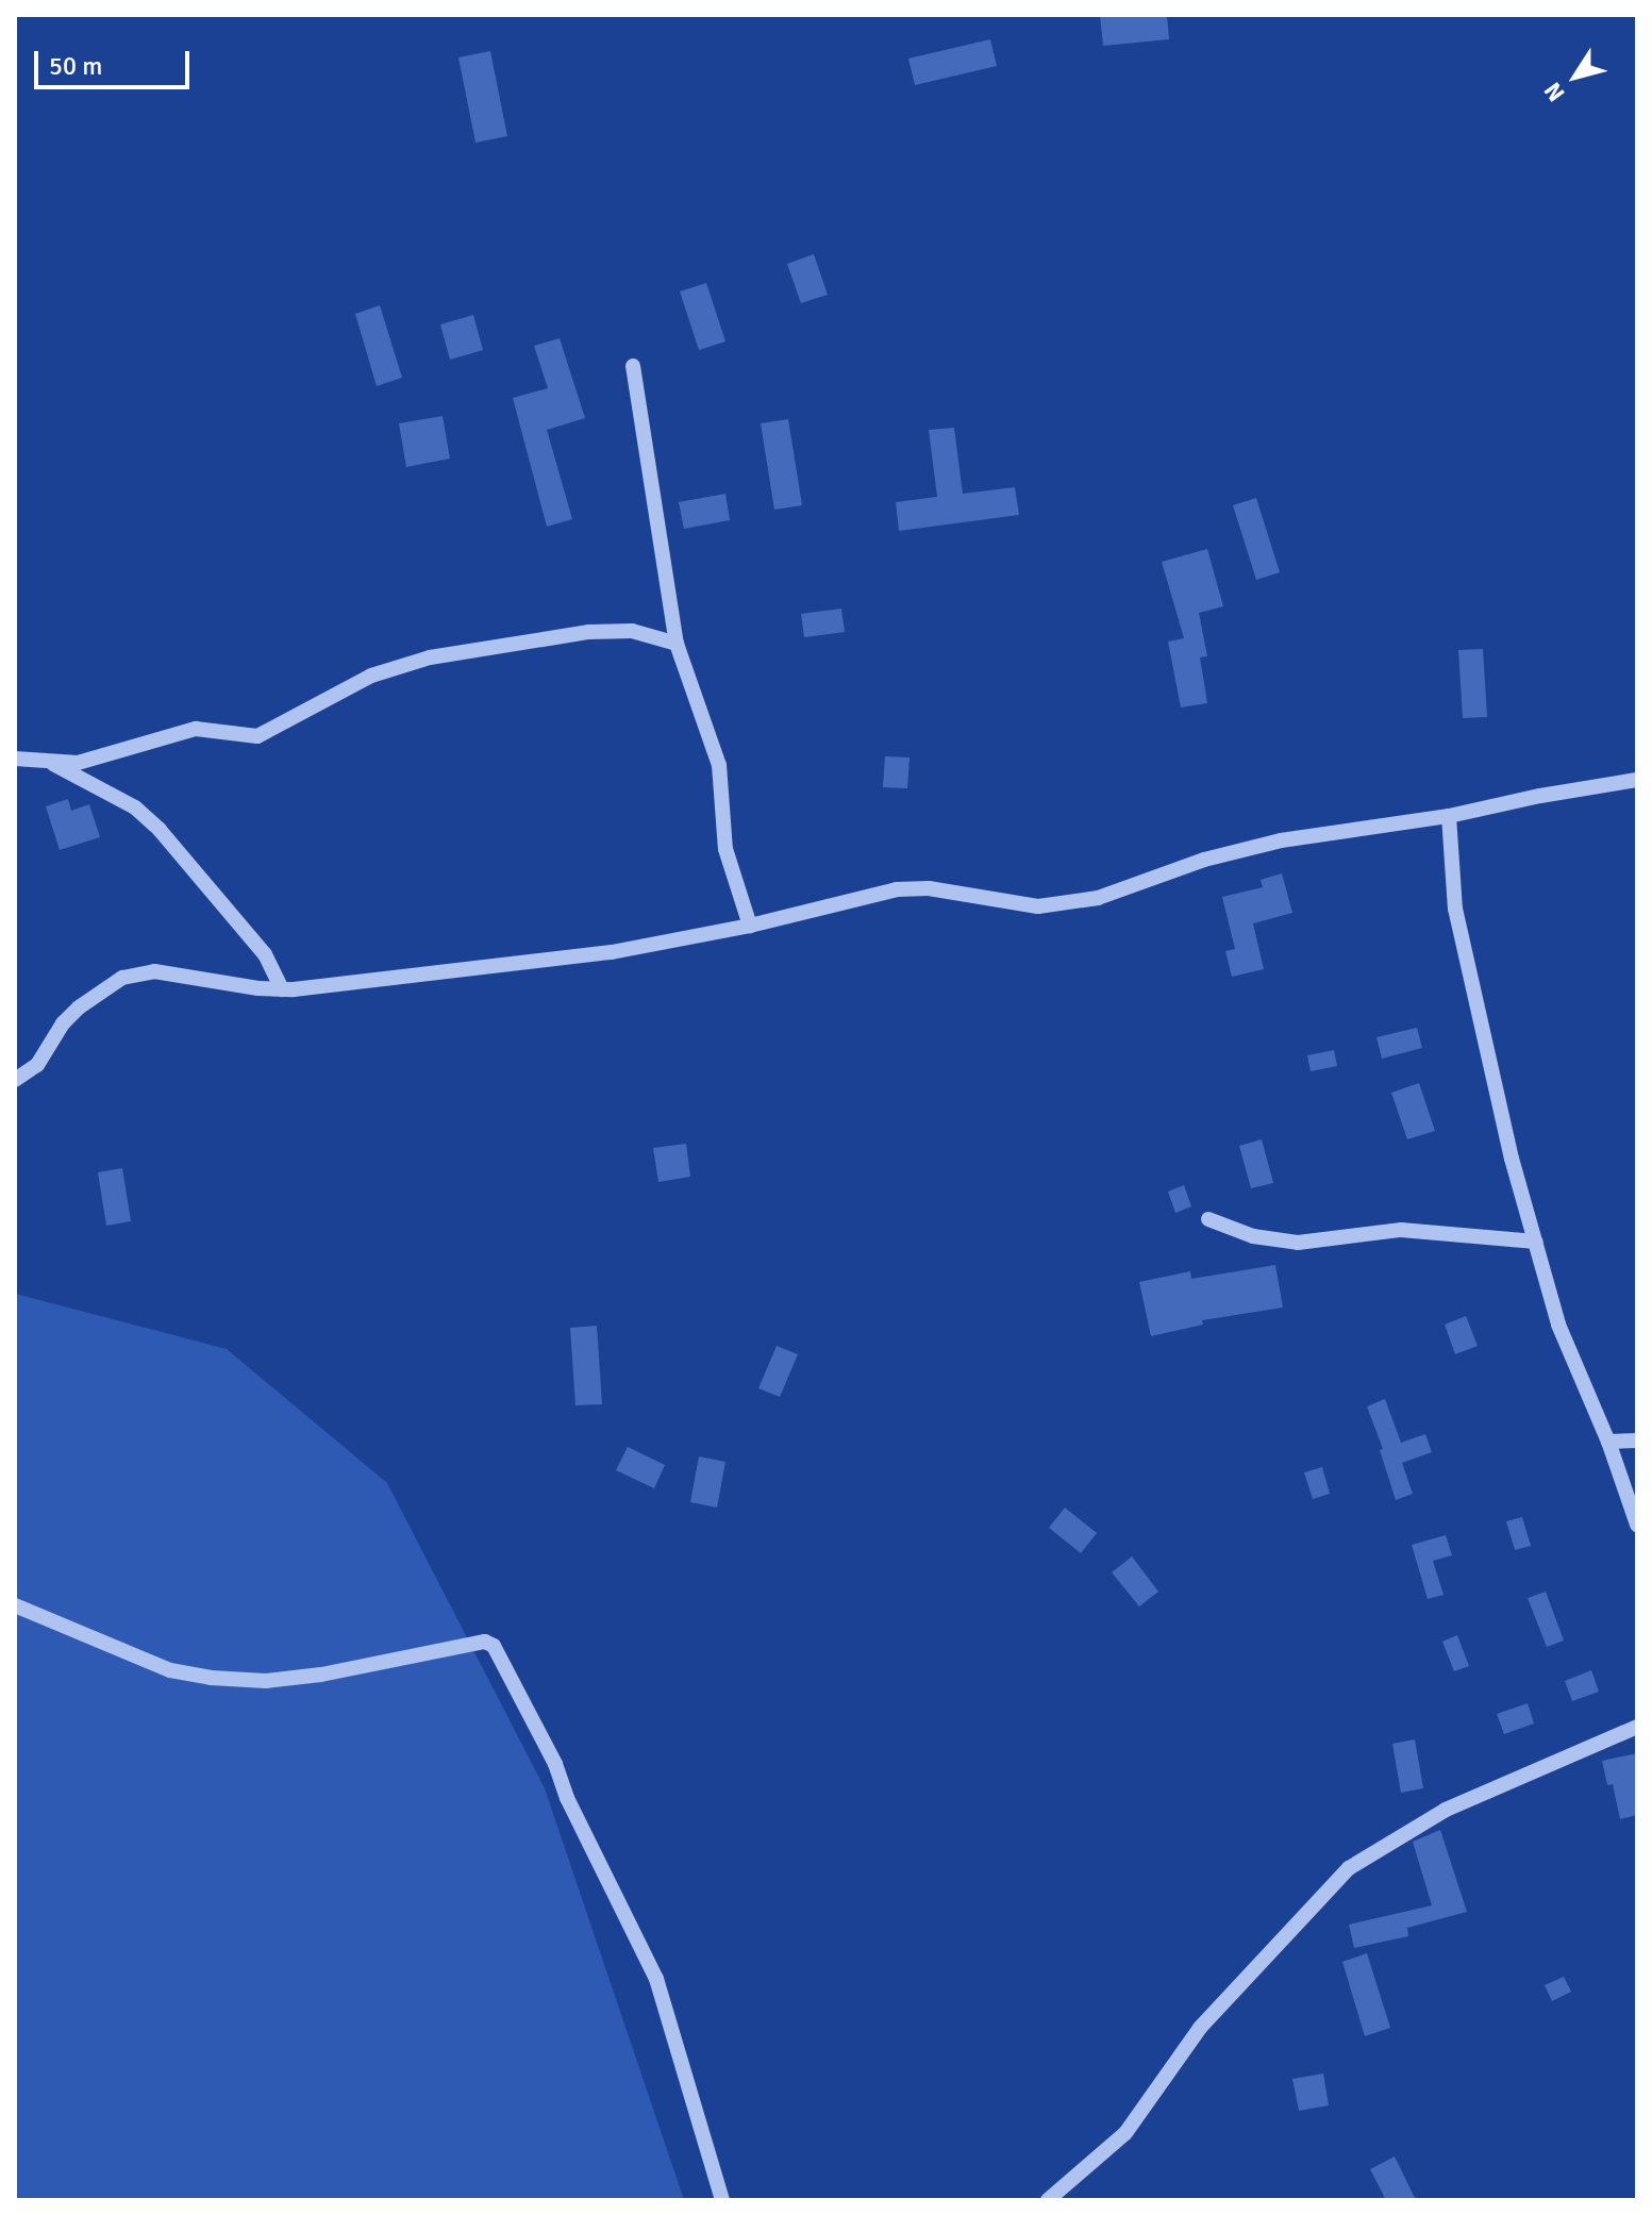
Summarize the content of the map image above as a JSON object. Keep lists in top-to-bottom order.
{
  "scale_bar": "50 m",
  "north": "bottom left"
}
